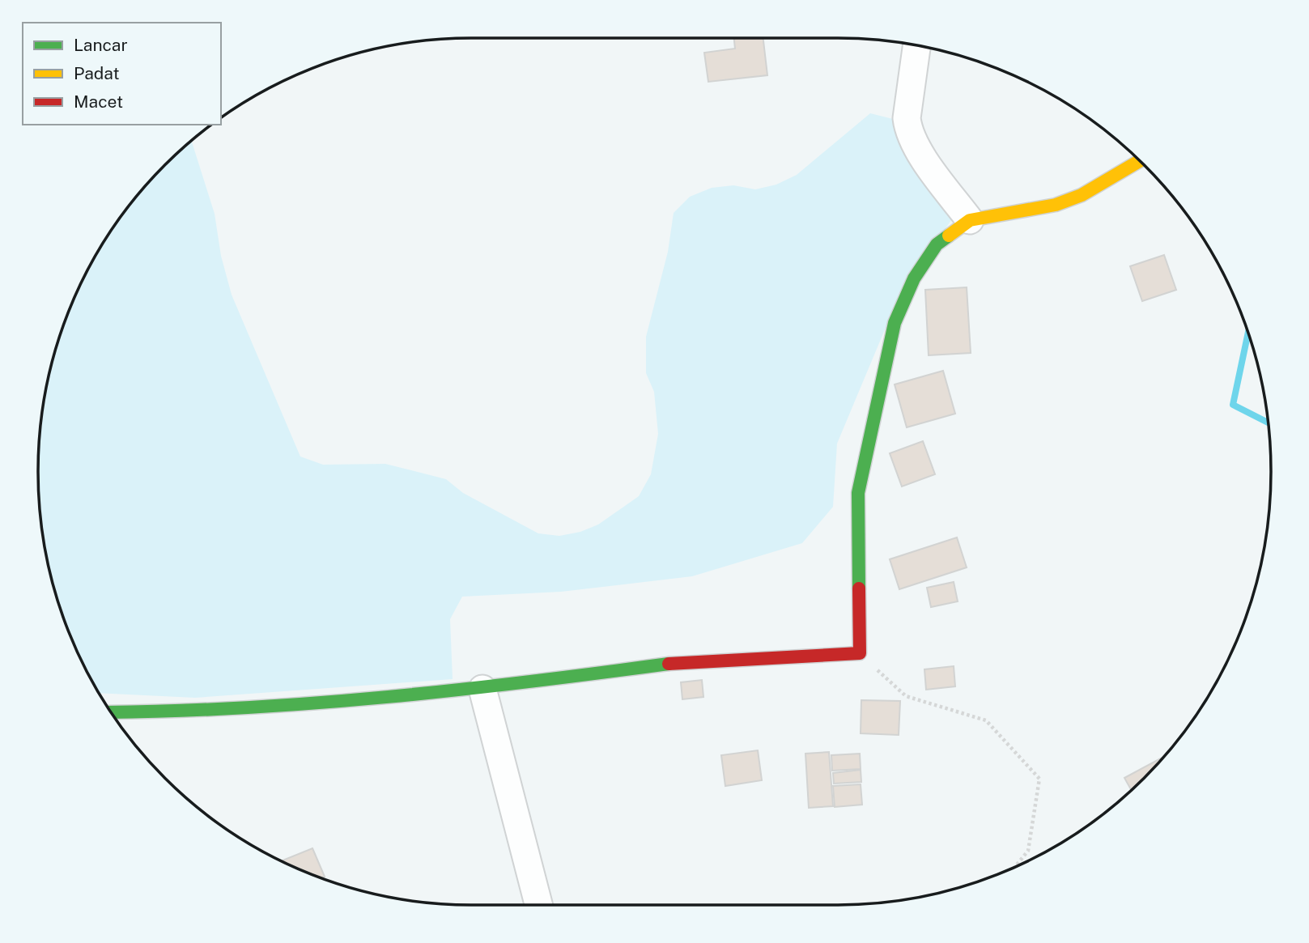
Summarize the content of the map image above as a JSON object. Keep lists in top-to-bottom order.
{
  "legend": ["Lancar", "Padat", "Macet"]
}
